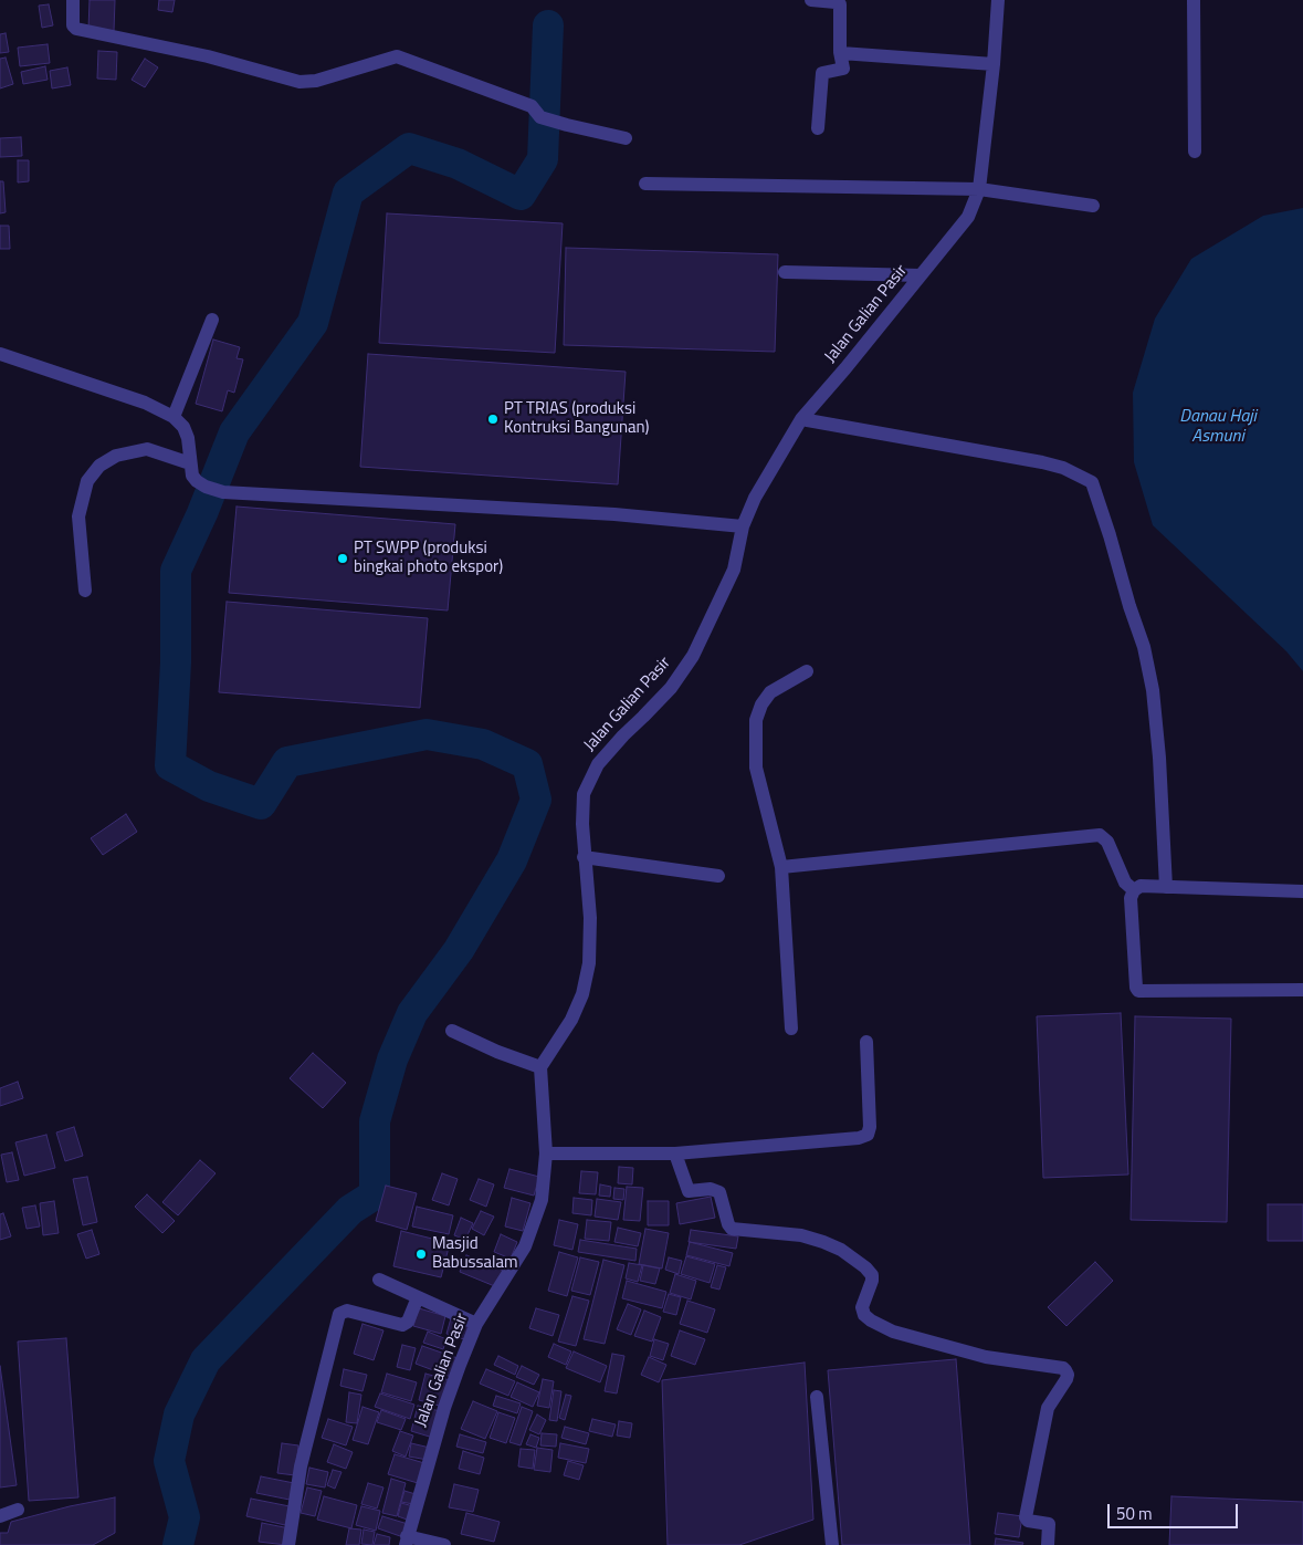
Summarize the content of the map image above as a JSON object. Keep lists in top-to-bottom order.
{
  "streets": {
    "street": ["Jalan Galian Pasir"]
  },
  "water": ["Danau Haji Asmuni"],
  "places": ["PT TRIAS (produksi Kontruksi Bangunan)", "PT SWPP (produksi bingkai photo ekspor)", "Masjid Babussalam"],
  "scale_bar": "50 m"
}
